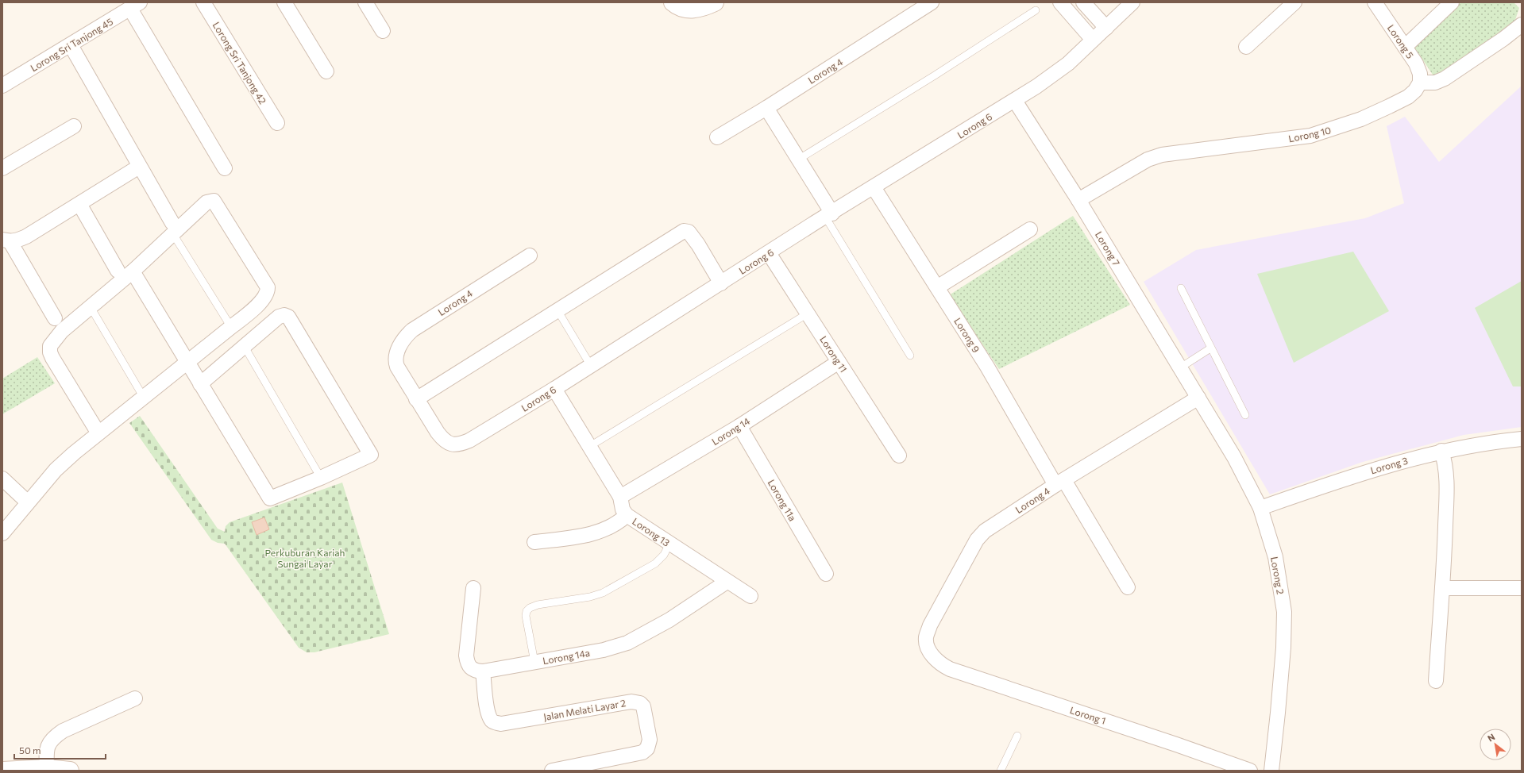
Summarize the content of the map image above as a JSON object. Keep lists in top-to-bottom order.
{
  "streets": {
    "street": [
      "Lorong 5",
      "Lorong Sri Tanjong 45",
      "Lorong Sri Tanjong 42",
      "Lorong 4",
      "Lorong 6",
      "Lorong 10",
      "Lorong 7",
      "Lorong 9",
      "Lorong 11",
      "Lorong 14",
      "Lorong 3",
      "Lorong 11a",
      "Lorong 13",
      "Lorong 2",
      "Lorong 14a",
      "Jalan Melati Layar 2",
      "Lorong 1"
    ]
  },
  "crossings": [
    ["Lorong 5", "Lorong 10"],
    ["Lorong 4", "Lorong 6"],
    ["Lorong 4", "Lorong 7"],
    ["Lorong 4", "Lorong 9"],
    ["Lorong 4", "Lorong 2"],
    ["Lorong 4", "Lorong 1"],
    ["Lorong 6", "Lorong 7"],
    ["Lorong 6", "Lorong 9"],
    ["Lorong 6", "Lorong 11"],
    ["Lorong 6", "Lorong 13"],
    ["Lorong 10", "Lorong 7"],
    ["Lorong 7", "Lorong 2"],
    ["Lorong 11", "Lorong 14"],
    ["Lorong 14", "Lorong 11a"],
    ["Lorong 14", "Lorong 13"],
    ["Lorong 3", "Lorong 2"],
    ["Lorong 13", "Lorong 14a"],
    ["Lorong 14a", "Jalan Melati Layar 2"]
  ],
  "parks": ["Perkuburan Kariah Sungai Layar"],
  "scale_bar": "50 m",
  "north": "top left"
}
